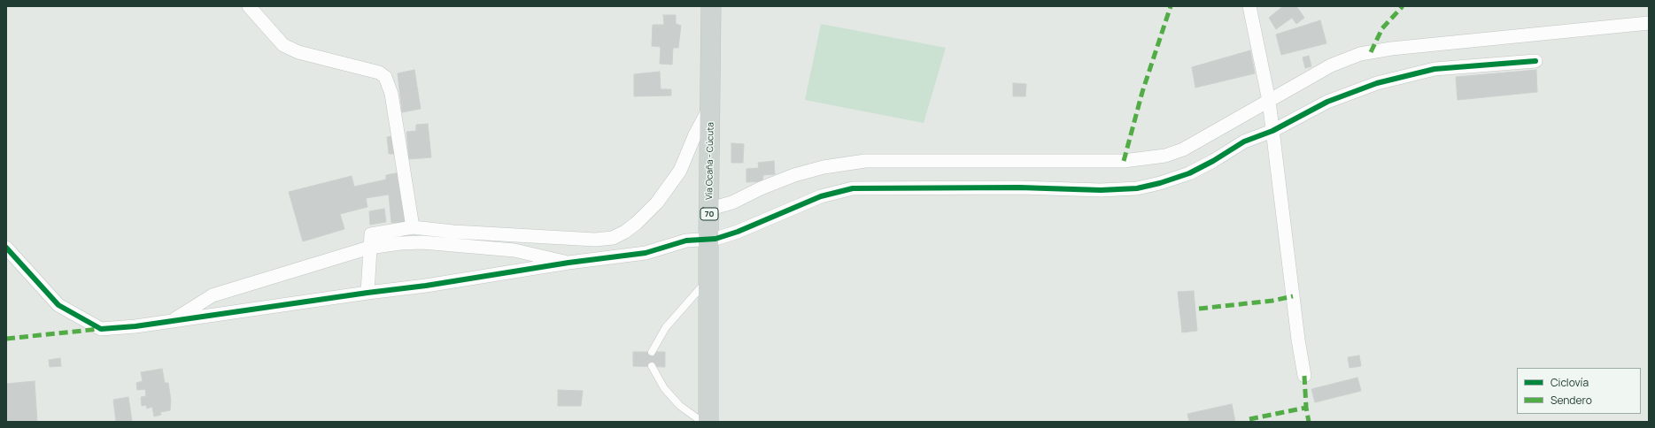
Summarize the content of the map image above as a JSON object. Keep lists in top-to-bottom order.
{
  "streets": {
    "main road": ["Vía Ocaña - Cúcuta", "70"]
  },
  "legend": ["Ciclovía", "Sendero"]
}
